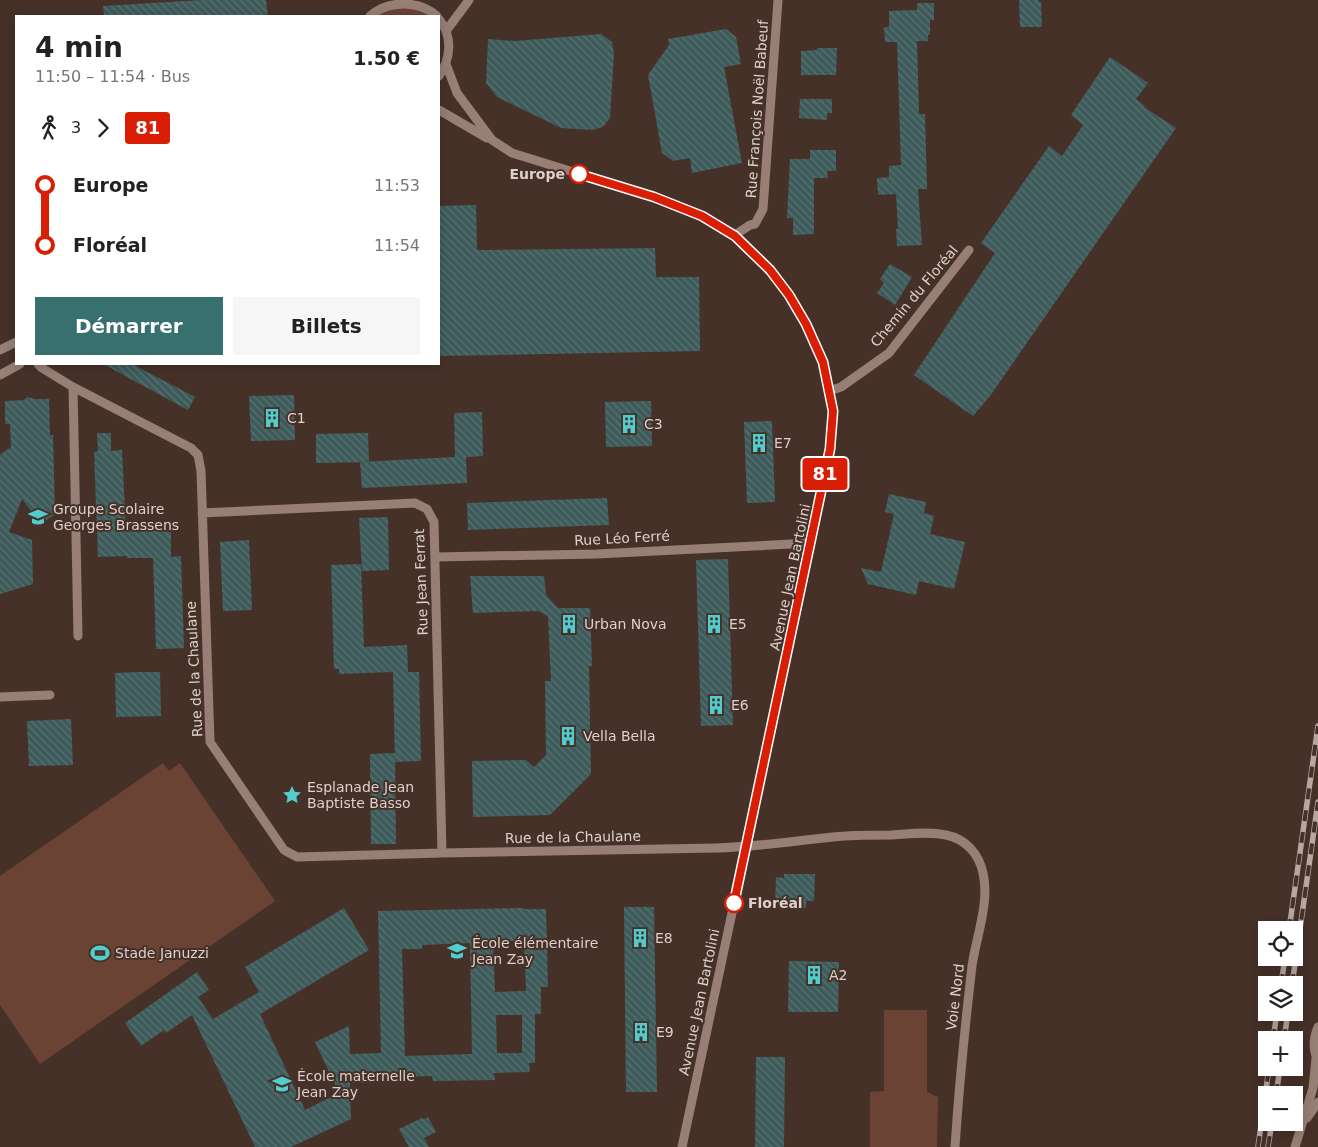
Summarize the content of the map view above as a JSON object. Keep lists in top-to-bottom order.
{
  "streets": {
    "street": [
      "Rue François Noël Babeuf",
      "Chemin du Floréal",
      "Rue Léo Ferré",
      "Avenue Jean Bartolini",
      "Rue Jean Ferrat",
      "Rue de la Chaulane",
      "Voie Nord"
    ]
  },
  "crossings": [
    ["Rue François Noël Babeuf", "Avenue Jean Bartolini"],
    ["Chemin du Floréal", "Avenue Jean Bartolini"],
    ["Rue Léo Ferré", "Avenue Jean Bartolini"],
    ["Rue Léo Ferré", "Rue Jean Ferrat"],
    ["Avenue Jean Bartolini", "Rue de la Chaulane"],
    ["Rue Jean Ferrat", "Rue de la Chaulane"],
    ["Rue de la Chaulane", "Voie Nord"]
  ],
  "places": {
    "other": ["Europe", "Floréal"],
    "building": [
      "C1",
      "C3",
      "E7",
      "Urban Nova",
      "E5",
      "E6",
      "Vella Bella",
      "E8",
      "A2",
      "E9"
    ],
    "school or university": ["Groupe Scolaire Georges Brassens", "École élémentaire Jean Zay", "École maternelle Jean Zay"],
    "place": ["Esplanade Jean Baptiste Basso"],
    "sports": ["Stade Januzzi"]
  },
  "lines": ["bus line 81"],
  "page": {
    "on_map": "81",
    "heading": ["4 min", "11:50 – 11:54 · Bus", "1.50 €"],
    "legs": ["3", "81"],
    "list": [
      {
        "name": "Europe",
        "value": "11:53"
      },
      {
        "name": "Floréal",
        "value": "11:54"
      }
    ],
    "buttons": ["Démarrer", "Billets"],
    "map_buttons": ["+", "−"]
  }
}
